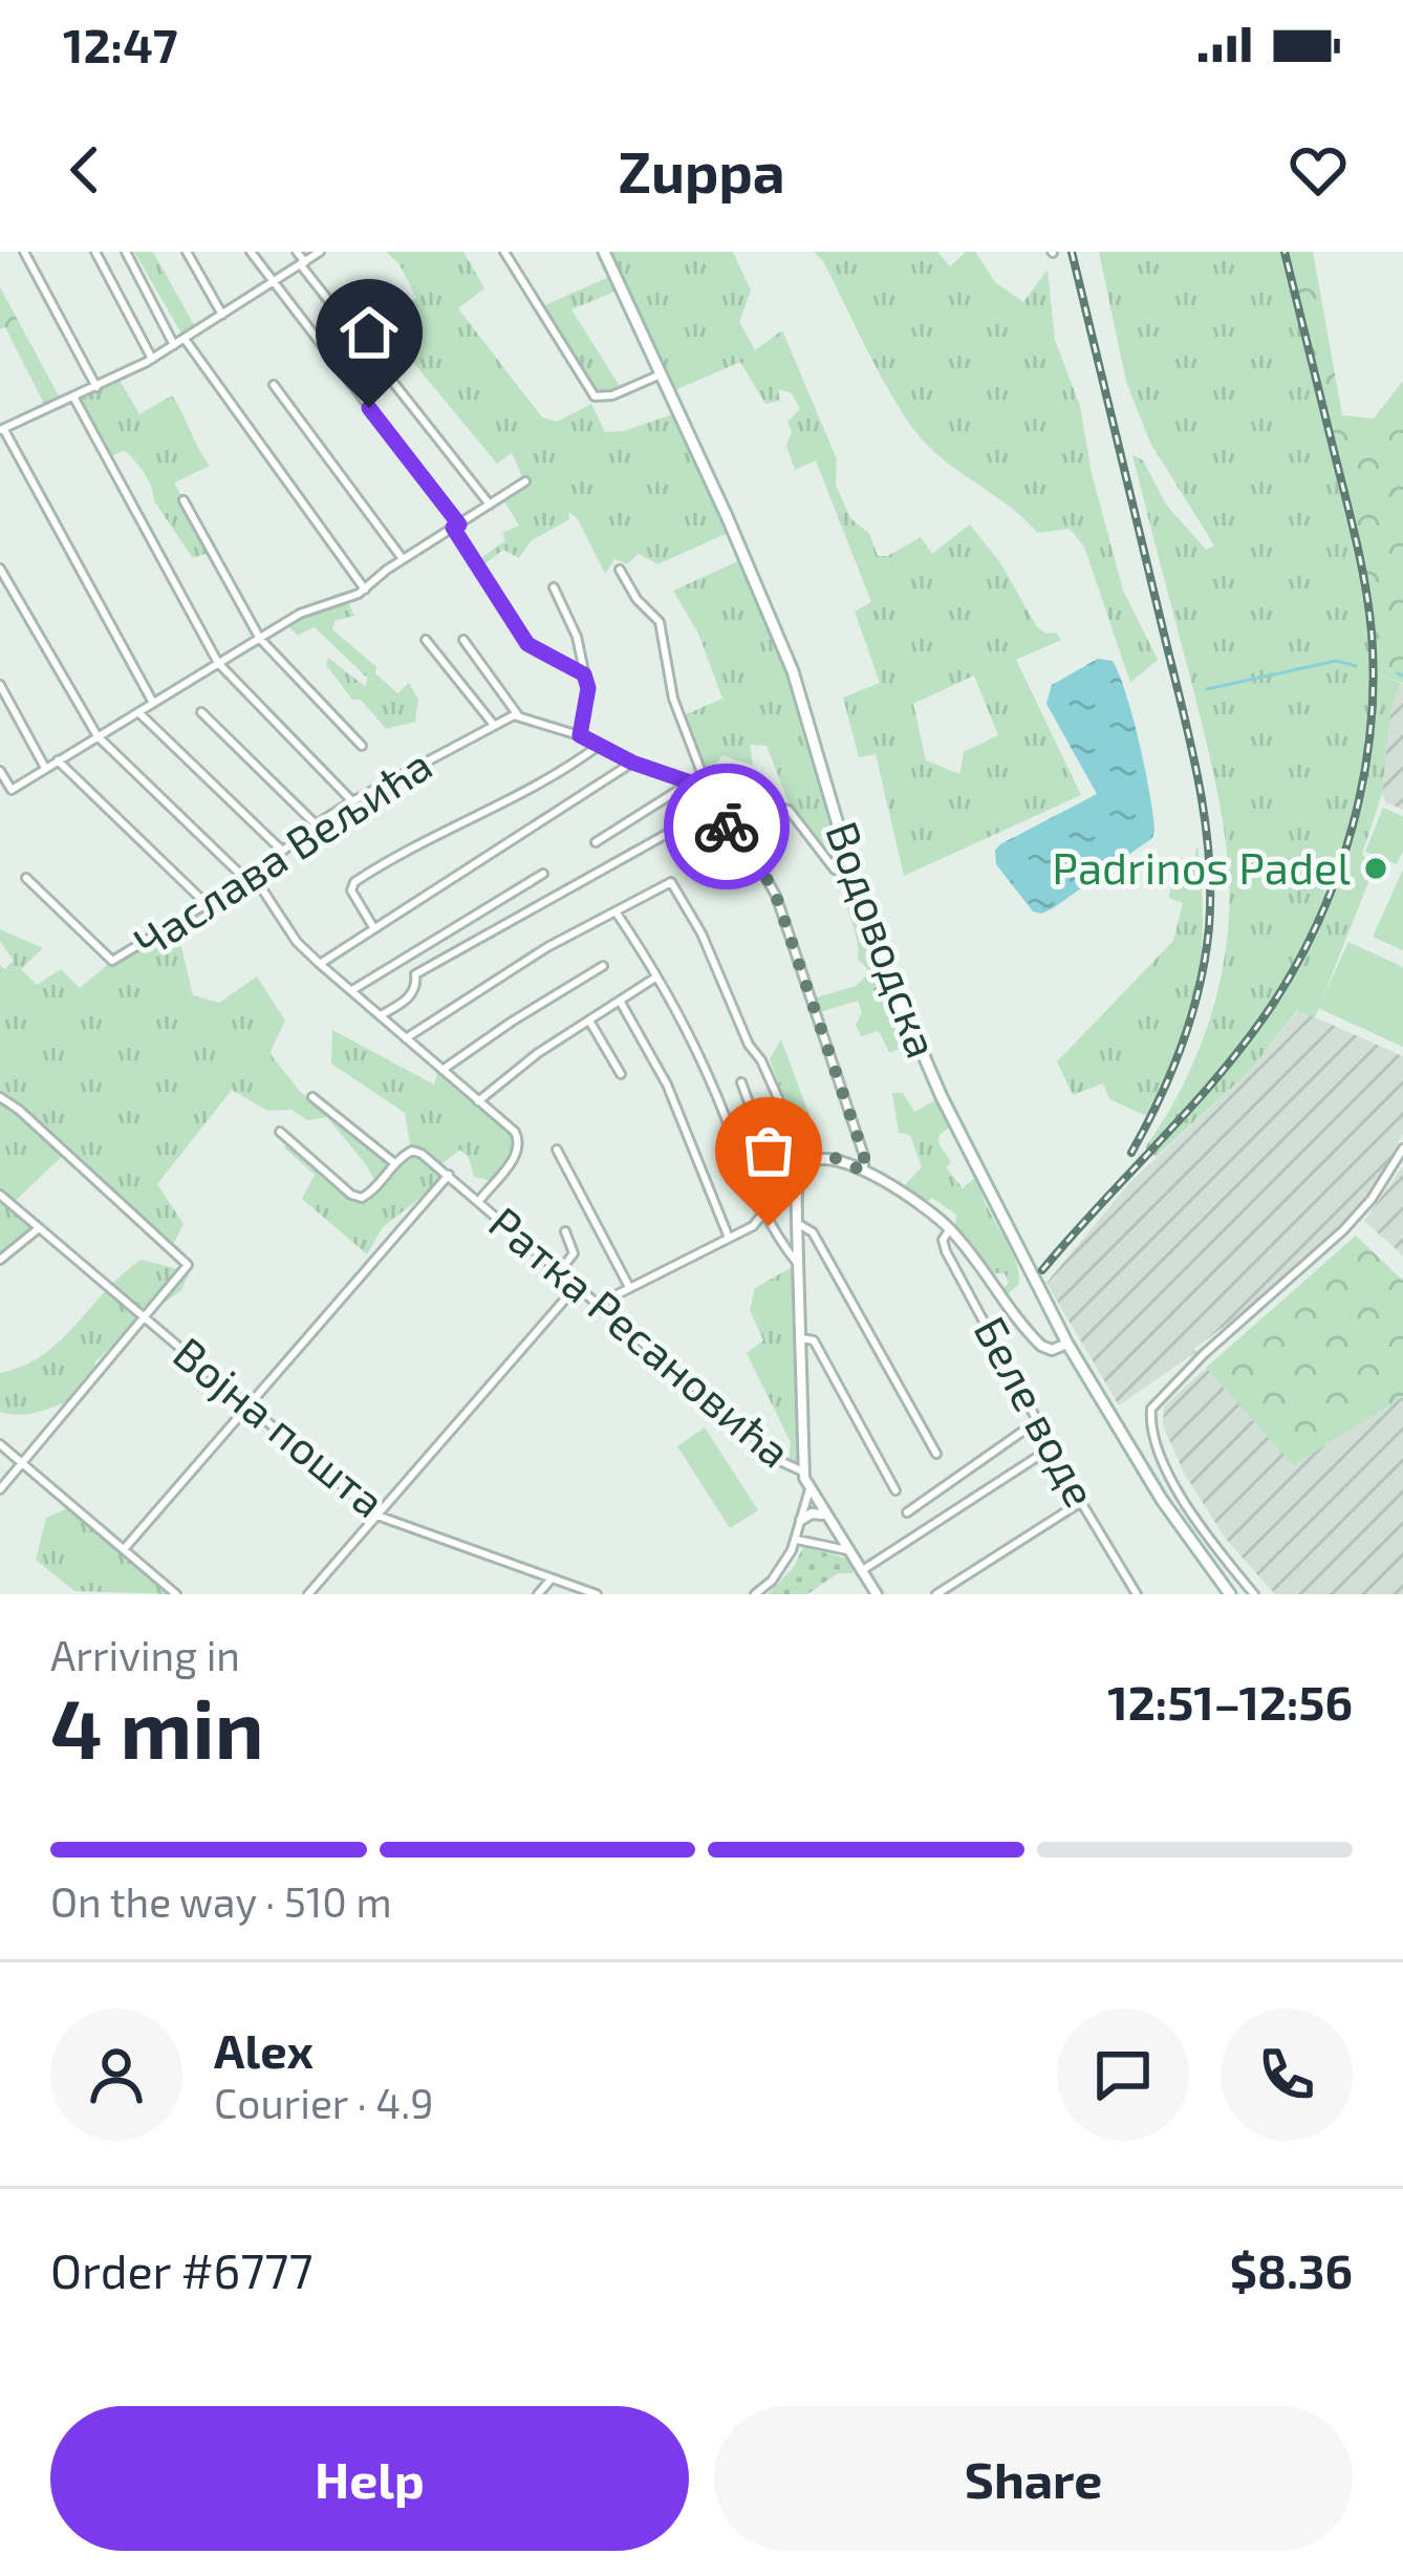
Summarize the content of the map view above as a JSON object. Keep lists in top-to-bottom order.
{
  "streets": {
    "main road": ["Водоводска"],
    "street": [
      "Часлава Вељића",
      "Ратка Ресановића",
      "Беле воде",
      "Војна пошта"
    ]
  },
  "crossings": [
    ["Часлава Вељића", "Ратка Ресановића"]
  ],
  "places": ["Padrinos Padel"],
  "page": {
    "status": "12:47",
    "header": "Zuppa",
    "heading": ["4 min", "Arriving in", "12:51–12:56"],
    "panel": [
      "Alex",
      "Courier · 4.9",
      "Order #6777",
      "$8.36"
    ],
    "bar": "On the way · 510 m",
    "buttons": ["Help", "Share"]
  }
}
